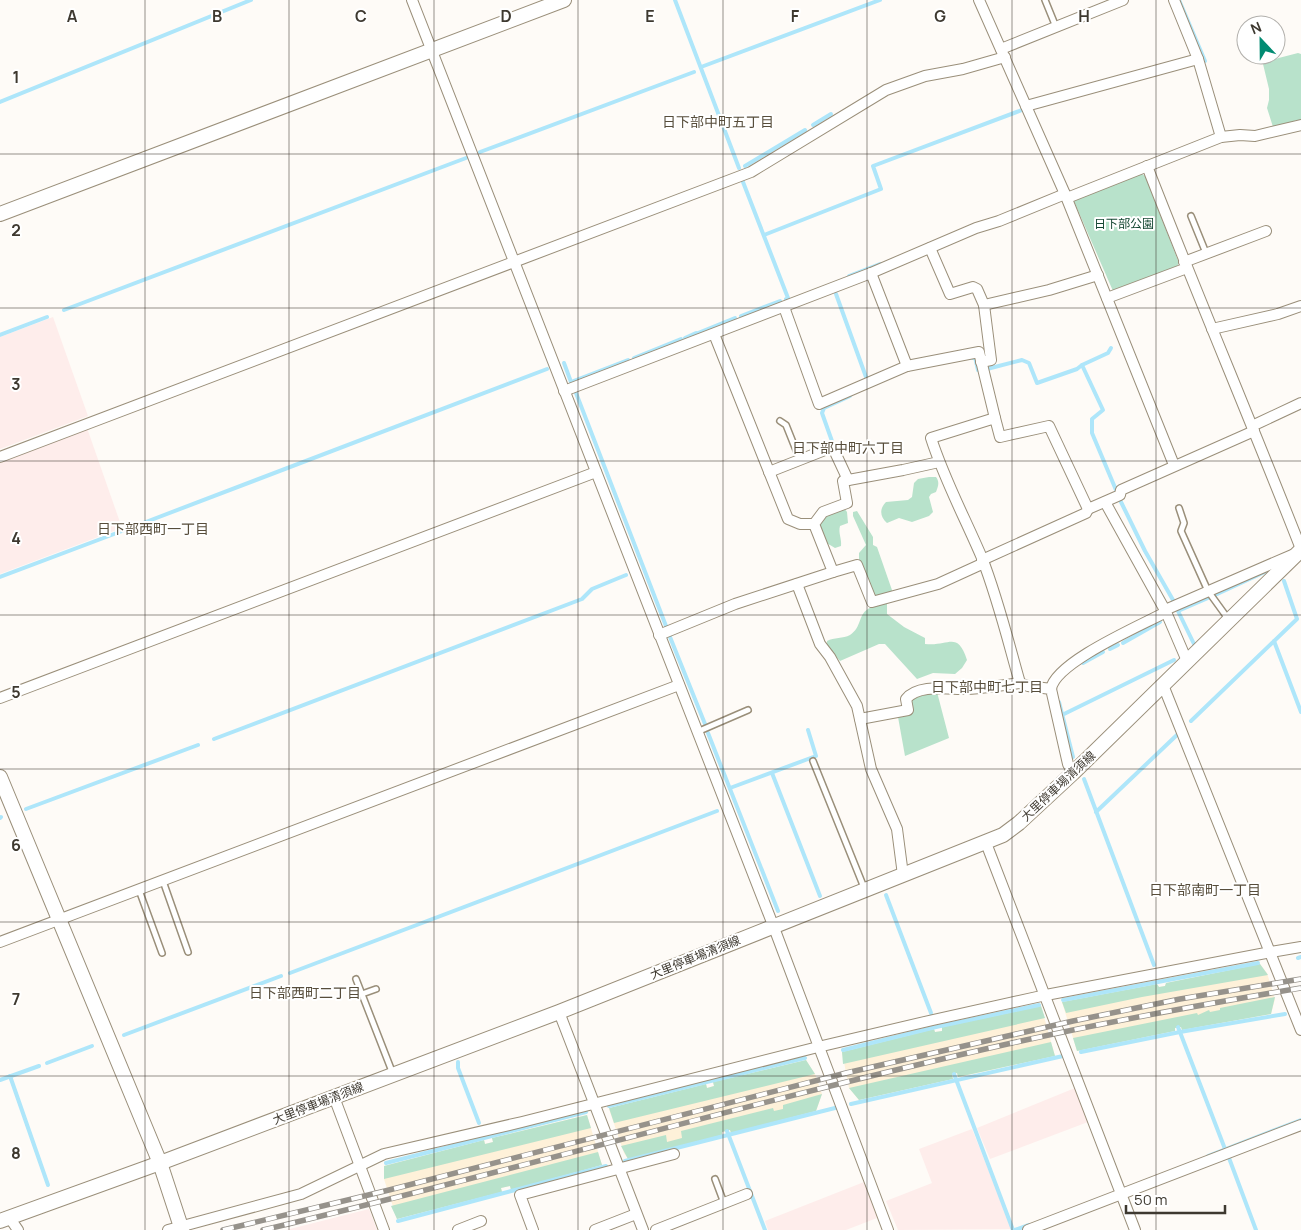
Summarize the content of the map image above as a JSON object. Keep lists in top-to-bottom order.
{
  "streets": {
    "main road": ["大里停車場清須線"]
  },
  "districts": [
    "日下部中町五丁目",
    "日下部中町六丁目",
    "日下部西町一丁目",
    "日下部中町七丁目",
    "日下部南町一丁目",
    "日下部西町二丁目"
  ],
  "parks": ["日下部公園"],
  "scale_bar": "50 m",
  "north": "top",
  "grid": {
    "columns": [
      "A",
      "B",
      "C",
      "D",
      "E",
      "F",
      "G",
      "H"
    ],
    "rows": [
      "1",
      "2",
      "3",
      "4",
      "5",
      "6",
      "7",
      "8"
    ]
  }
}
